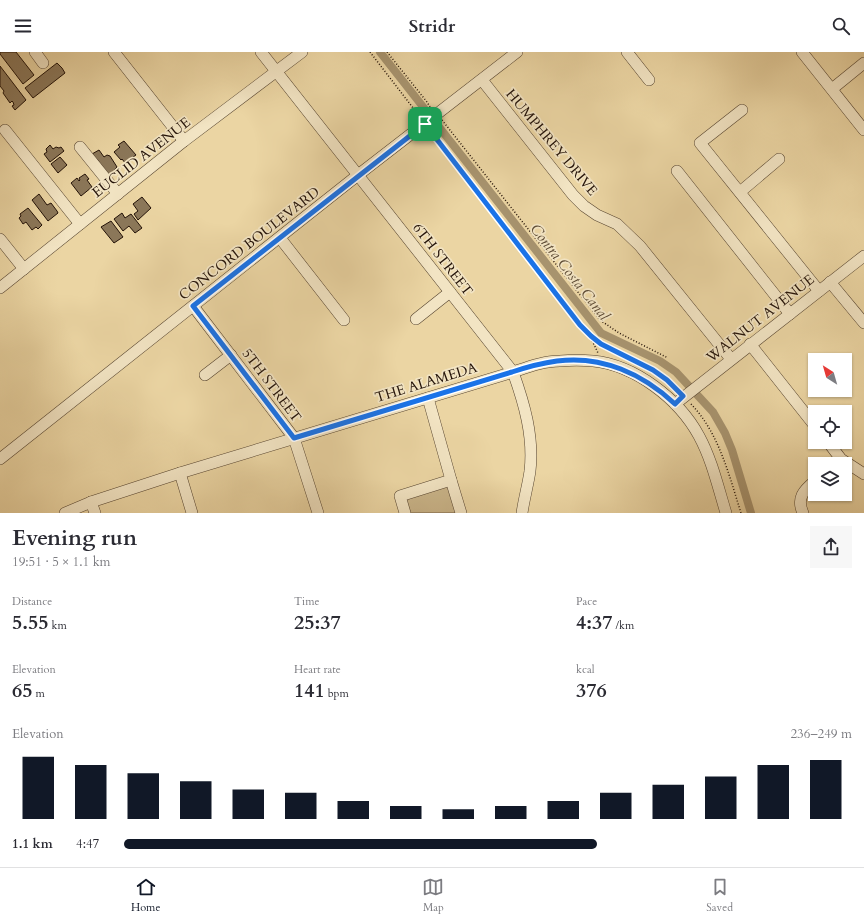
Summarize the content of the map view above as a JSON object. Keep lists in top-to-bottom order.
{
  "streets": {
    "street": [
      "HUMPHREY DRIVE",
      "EUCLID AVENUE",
      "CONCORD BOULEVARD",
      "6TH STREET",
      "WALNUT AVENUE",
      "THE ALAMEDA",
      "5TH STREET"
    ]
  },
  "crossings": [
    ["HUMPHREY DRIVE", "CONCORD BOULEVARD"],
    ["HUMPHREY DRIVE", "WALNUT AVENUE"],
    ["EUCLID AVENUE", "6TH STREET"],
    ["CONCORD BOULEVARD", "6TH STREET"],
    ["CONCORD BOULEVARD", "5TH STREET"],
    ["6TH STREET", "THE ALAMEDA"],
    ["WALNUT AVENUE", "THE ALAMEDA"],
    ["THE ALAMEDA", "5TH STREET"]
  ],
  "water": ["Contra Costa Canal"],
  "north": "top left",
  "page": {
    "header": "Stridr",
    "heading": ["Evening run", "19:51 · 5 × 1.1 km"],
    "stats": [
      ["Distance", "5.55 km"],
      ["Time", "25:37"],
      ["Pace", "4:37 /km"],
      ["Elevation", "65 m"],
      ["Heart rate", "141 bpm"],
      ["kcal", "376"]
    ],
    "chart": ["Elevation", "236–249 m"],
    "list": [
      {
        "name": "1.1 km",
        "note": "4:47"
      }
    ],
    "tabs": ["Home", "Map", "Saved"]
  }
}
